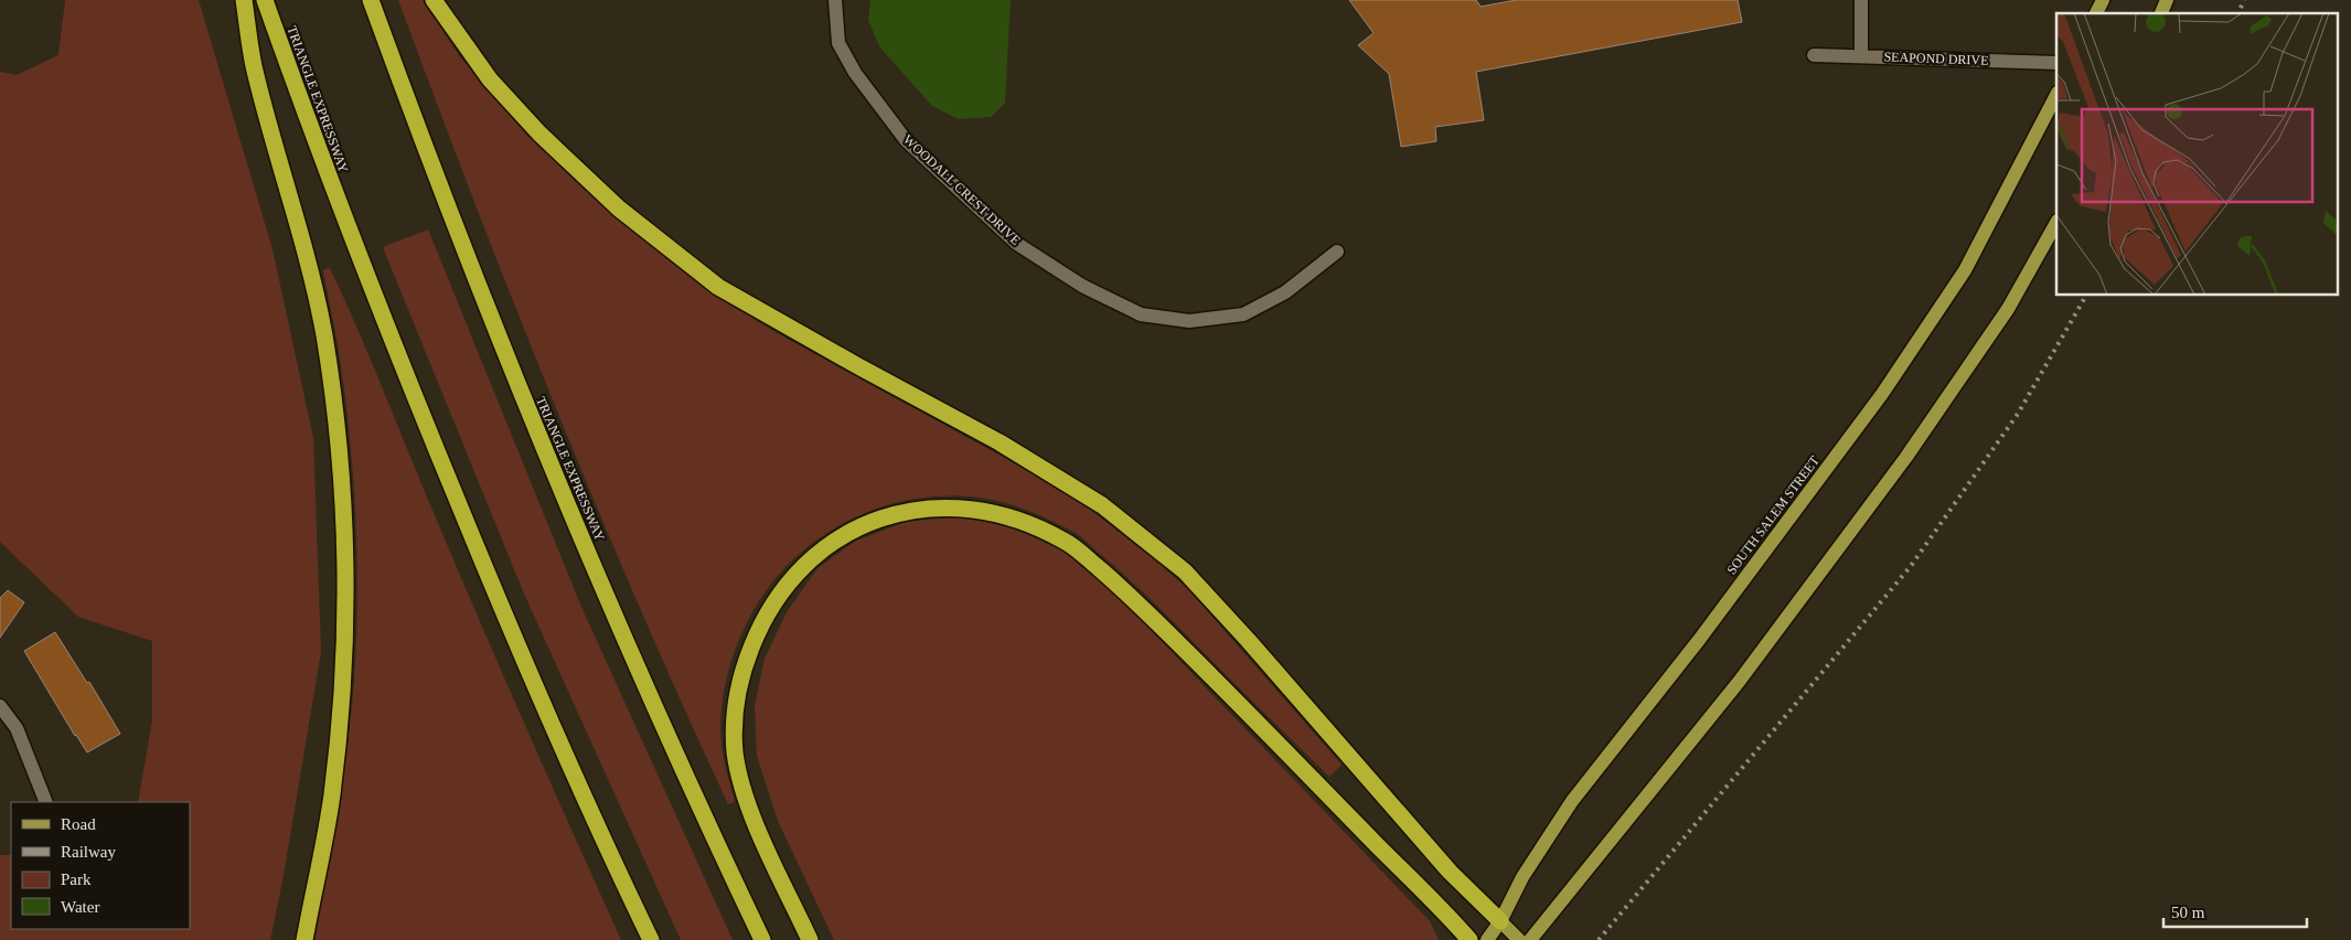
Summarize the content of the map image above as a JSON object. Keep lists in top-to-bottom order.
{
  "streets": {
    "highway": ["TRIANGLE EXPRESSWAY"],
    "main road": ["SOUTH SALEM STREET"],
    "street": ["SEAPOND DRIVE", "WOODALL CREST DRIVE"]
  },
  "legend": [
    "Road",
    "Railway",
    "Park",
    "Water"
  ],
  "scale_bar": "50 m"
}
